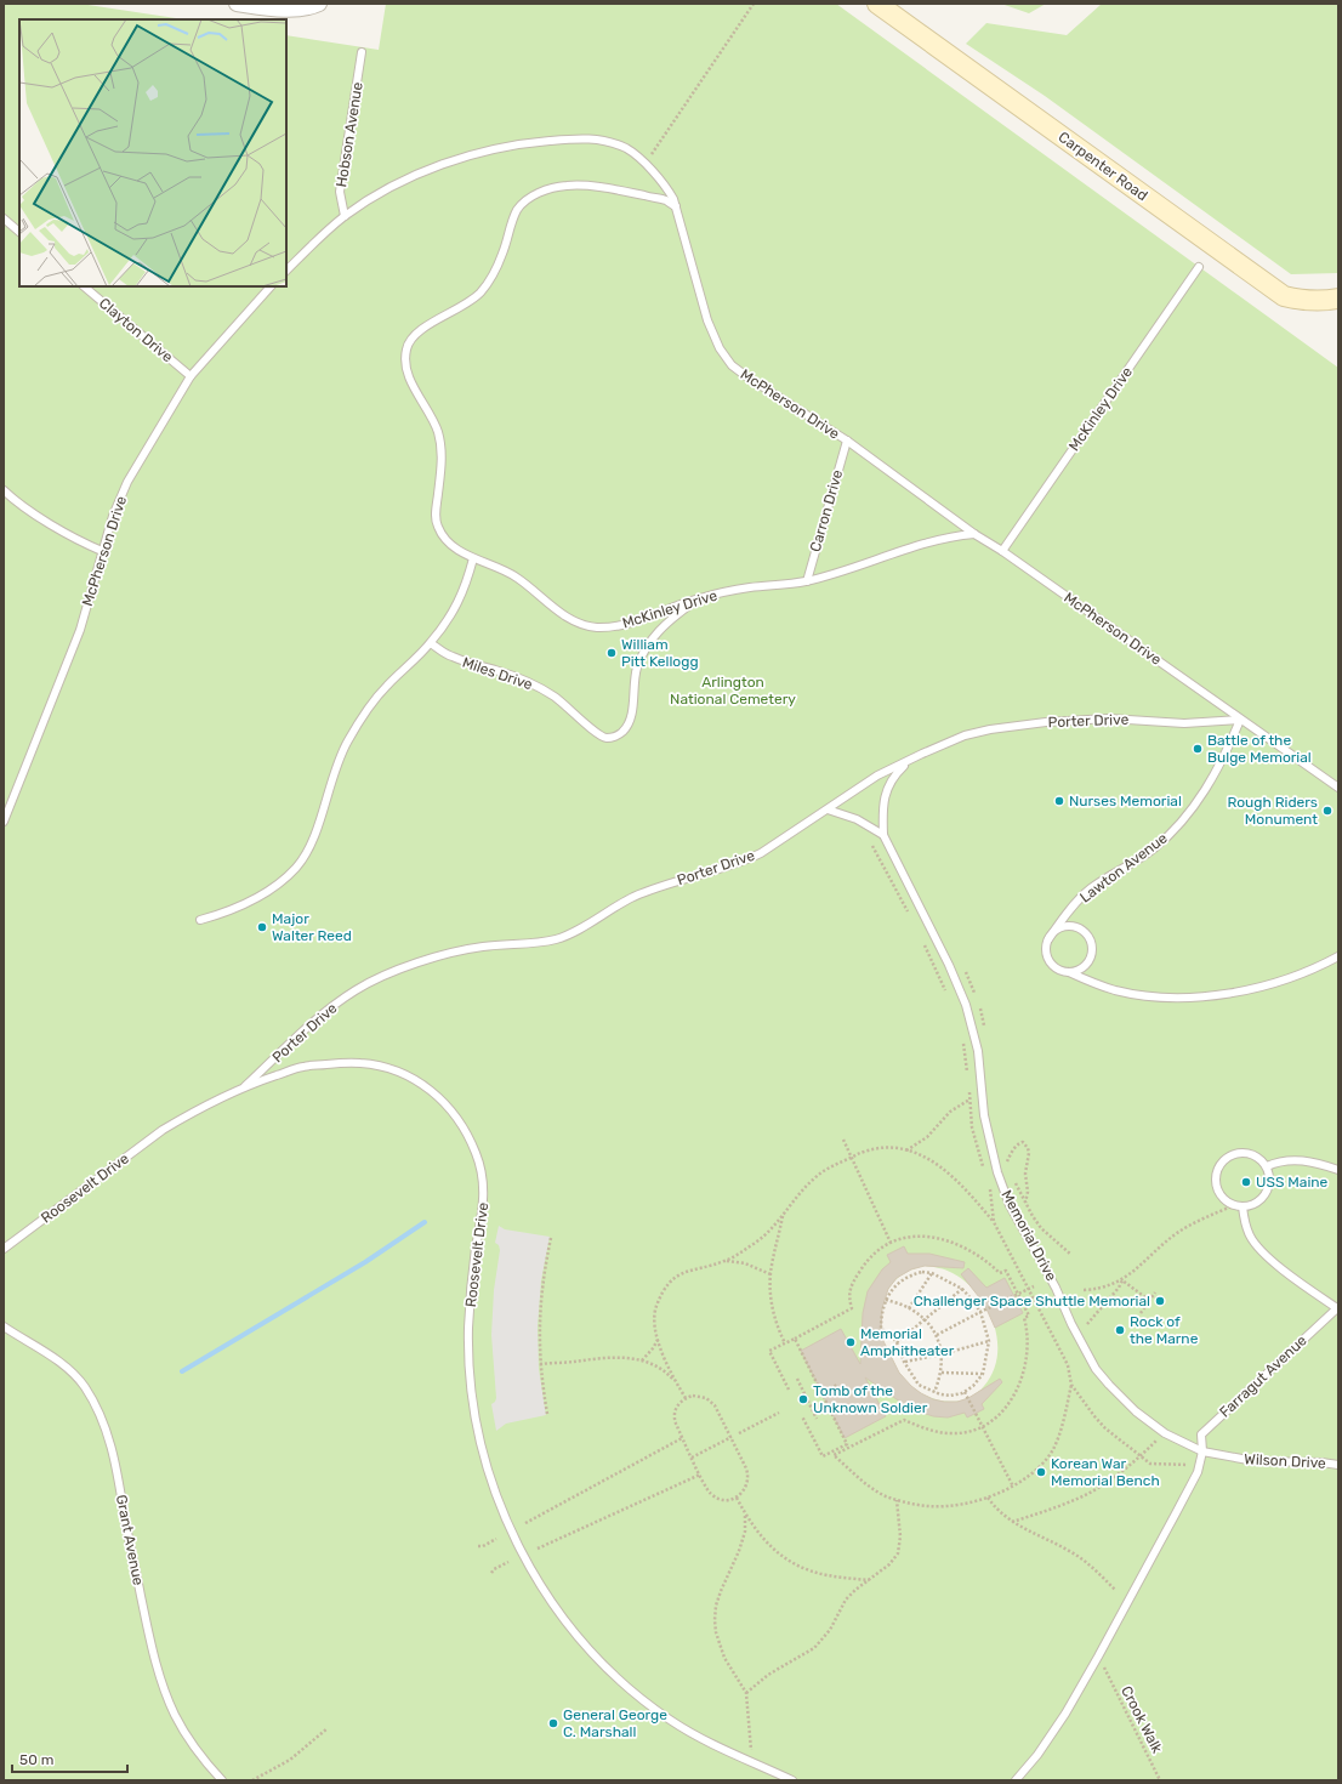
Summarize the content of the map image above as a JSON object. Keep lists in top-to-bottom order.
{
  "streets": {
    "street": ["Carpenter Road"],
    "lane": [
      "Hobson Avenue",
      "Clayton Drive",
      "McPherson Drive",
      "McKinley Drive",
      "Carron Drive",
      "Miles Drive",
      "Porter Drive",
      "Lawton Avenue",
      "Roosevelt Drive",
      "Memorial Drive",
      "Farragut Avenue",
      "Wilson Drive",
      "Grant Avenue"
    ],
    "path": ["Crook Walk"]
  },
  "crossings": [
    ["Hobson Avenue", "McPherson Drive"],
    ["Clayton Drive", "McPherson Drive"],
    ["McPherson Drive", "McKinley Drive"],
    ["McPherson Drive", "Carron Drive"],
    ["McPherson Drive", "Porter Drive"],
    ["McPherson Drive", "Lawton Avenue"],
    ["McKinley Drive", "Carron Drive"],
    ["McKinley Drive", "Miles Drive"],
    ["Porter Drive", "Lawton Avenue"],
    ["Porter Drive", "Roosevelt Drive"],
    ["Porter Drive", "Memorial Drive"],
    ["Memorial Drive", "Farragut Avenue"],
    ["Memorial Drive", "Wilson Drive"],
    ["Farragut Avenue", "Wilson Drive"]
  ],
  "parks": ["Arlington National Cemetery"],
  "places": [
    "William Pitt Kellogg",
    "Battle of the Bulge Memorial",
    "Nurses Memorial",
    "Rough Riders Monument",
    "Major Walter Reed",
    "USS Maine",
    "Challenger Space Shuttle Memorial",
    "Rock of the Marne",
    "Memorial Amphitheater",
    "Tomb of the Unknown Soldier",
    "Korean War Memorial Bench",
    "General George C. Marshall"
  ],
  "scale_bar": "50 m"
}
